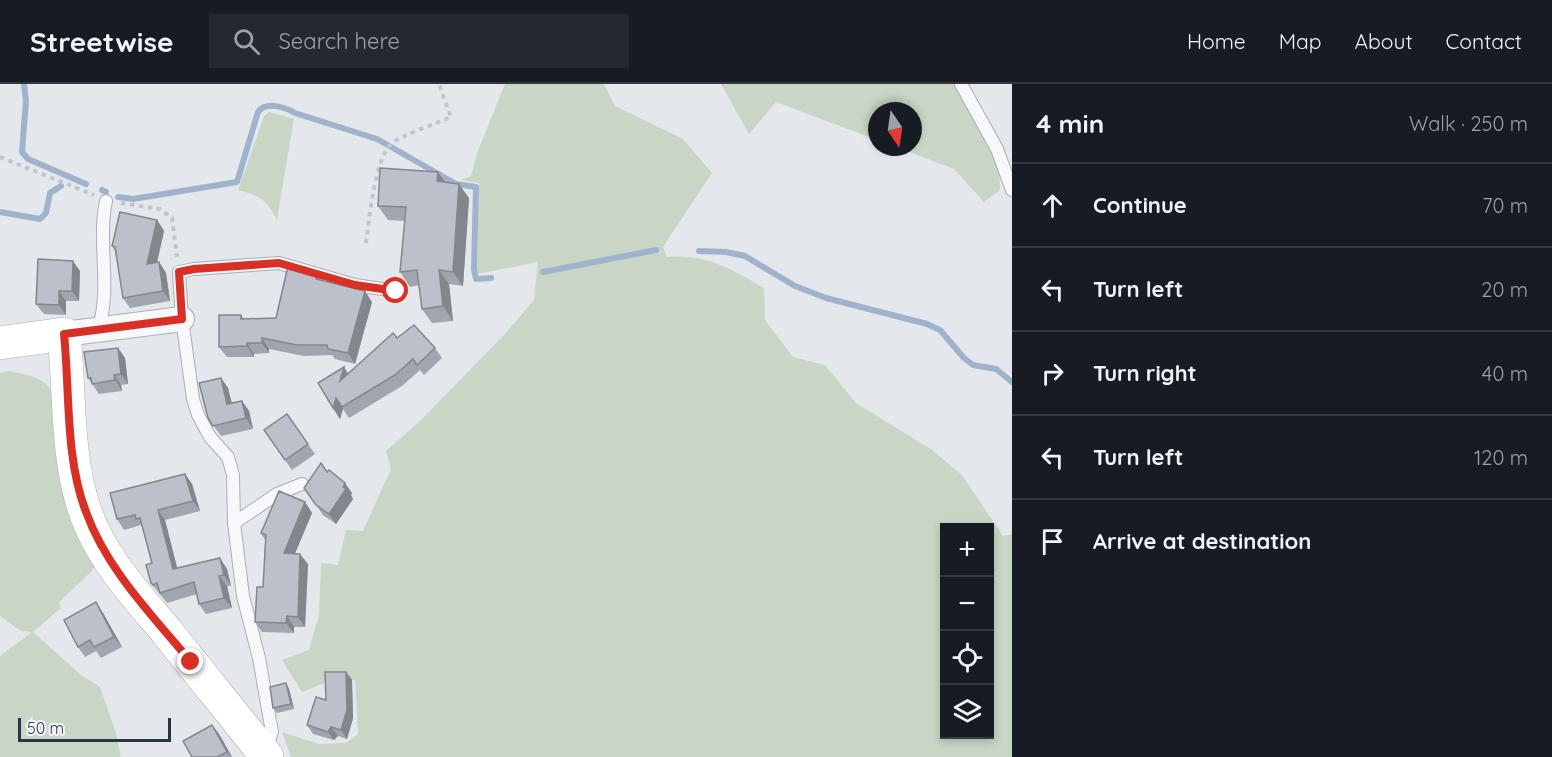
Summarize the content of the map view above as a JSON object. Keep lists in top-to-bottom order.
{
  "scale_bar": "50 m",
  "north": "bottom",
  "page": {
    "header": "Streetwise",
    "search": "Search here",
    "nav": [
      "Home",
      "Map",
      "About",
      "Contact"
    ],
    "heading": ["4 min", "Walk · 250 m"],
    "list": [
      ["Continue", "70 m"],
      ["Turn left", "20 m"],
      ["Turn right", "40 m"],
      ["Turn left", "120 m"],
      "Arrive at destination"
    ],
    "map_buttons": ["+", "−"],
    "scale": "50 m"
  }
}
